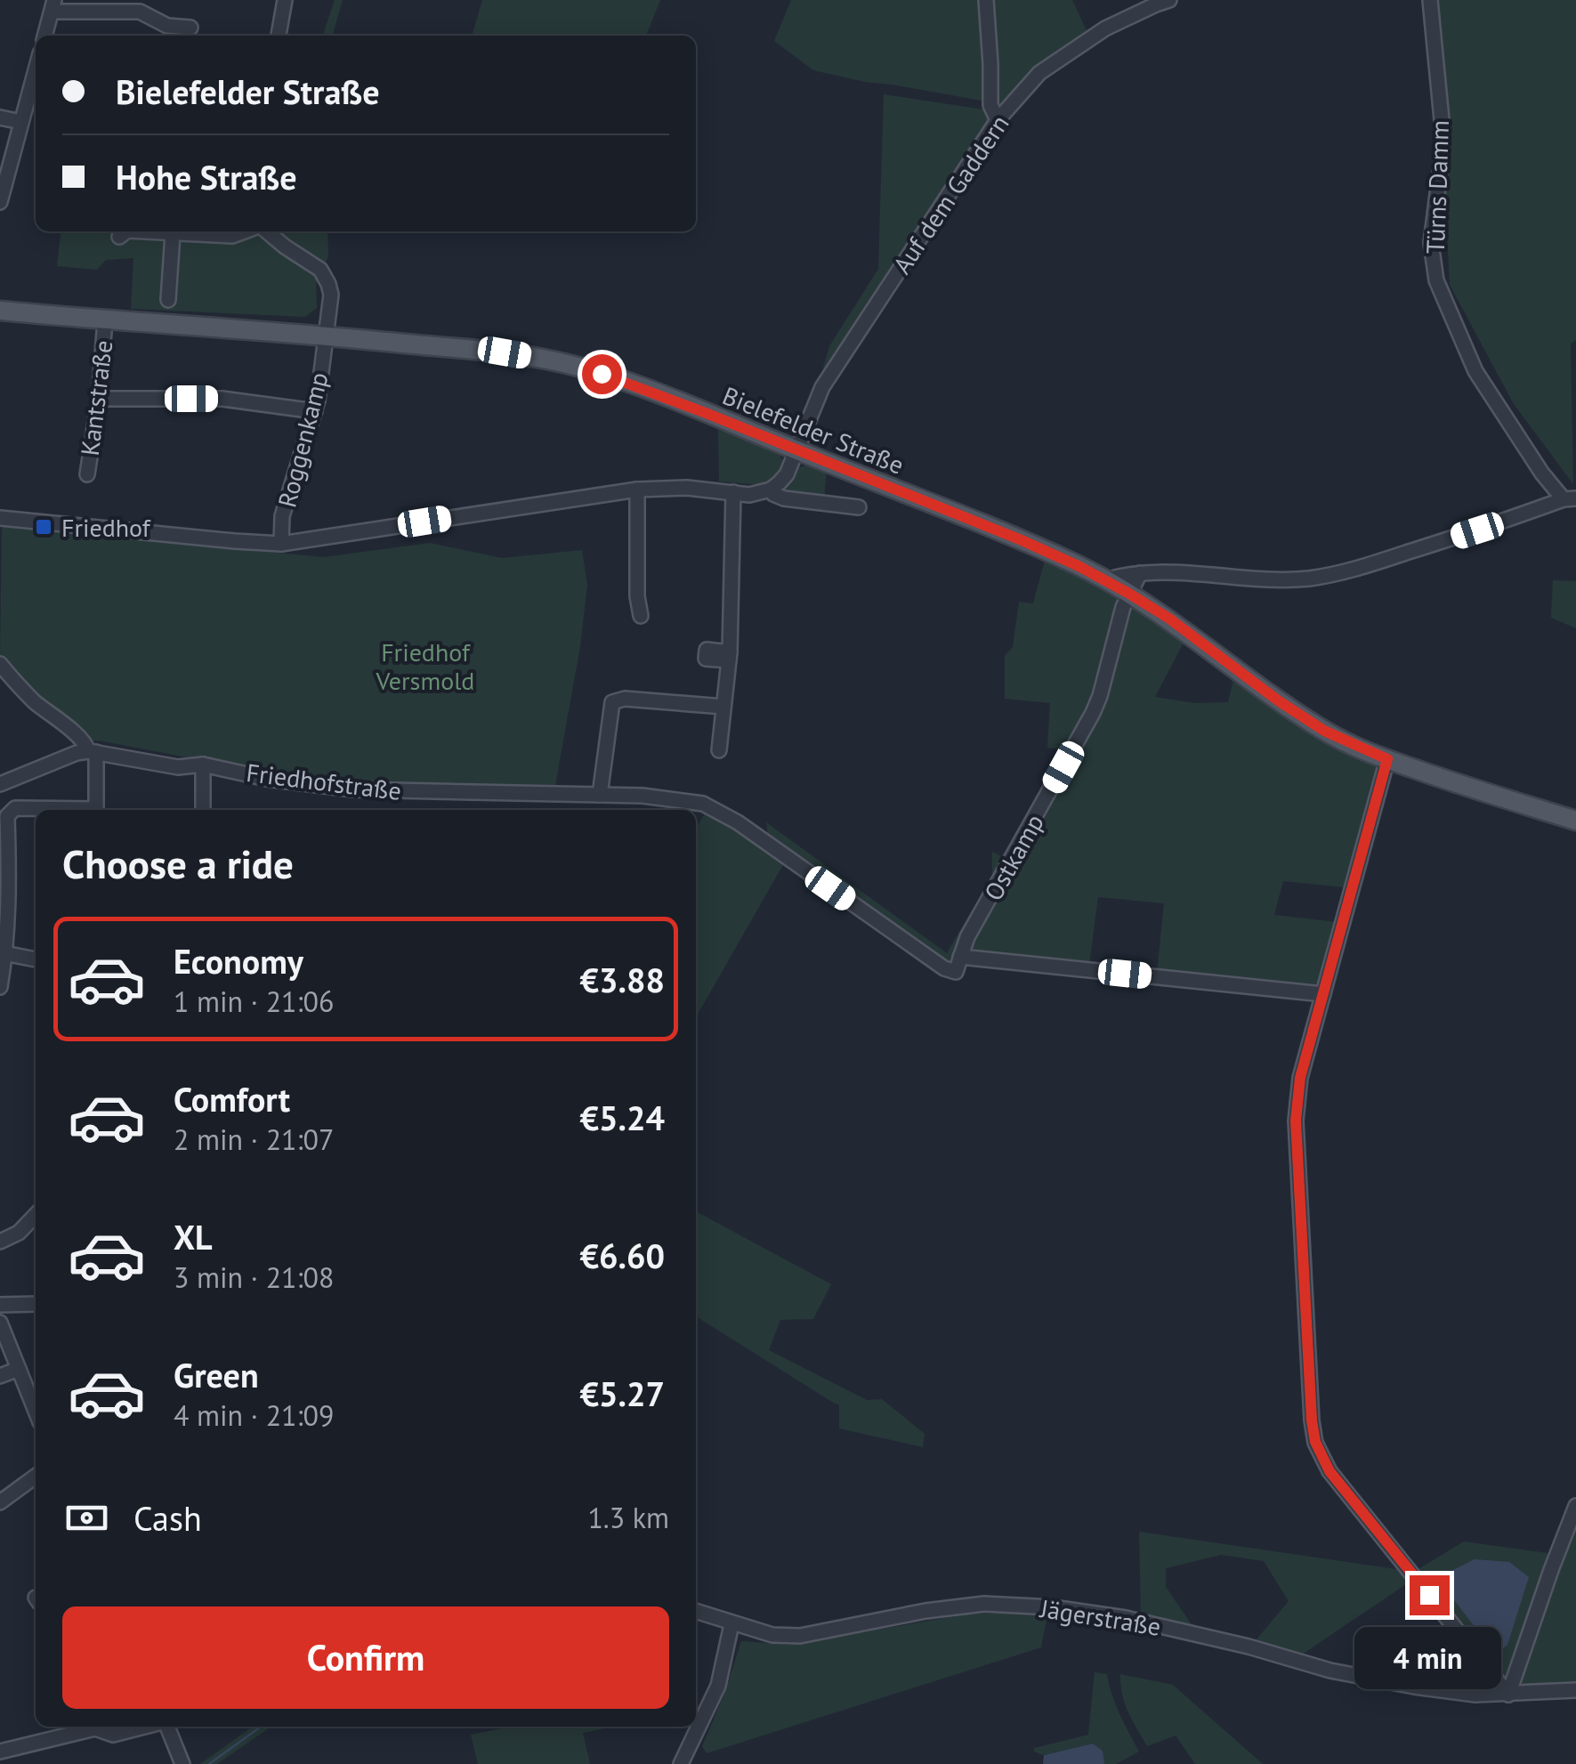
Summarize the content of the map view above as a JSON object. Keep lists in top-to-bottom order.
{
  "streets": {
    "main road": ["Bielefelder Straße"],
    "street": [
      "Türns Damm",
      "Auf dem Gaddern",
      "Kantstraße",
      "Roggenkamp",
      "Friedhofstraße",
      "Ostkamp",
      "Jägerstraße"
    ]
  },
  "crossings": [
    ["Auf dem Gaddern", "Bielefelder Straße"],
    ["Kantstraße", "Bielefelder Straße"],
    ["Bielefelder Straße", "Roggenkamp"],
    ["Bielefelder Straße", "Ostkamp"],
    ["Friedhofstraße", "Ostkamp"]
  ],
  "parks": ["Friedhof Versmold"],
  "places": {
    "transit": ["Friedhof"]
  },
  "page": {
    "banner": ["Bielefelder Straße", "Hohe Straße"],
    "heading": "Choose a ride",
    "list": [
      {
        "name": "Economy",
        "note": "1 min · 21:06",
        "value": "€3.88"
      },
      {
        "name": "Comfort",
        "note": "2 min · 21:07",
        "value": "€5.24"
      },
      {
        "name": "XL",
        "note": "3 min · 21:08",
        "value": "€6.60"
      },
      {
        "name": "Green",
        "note": "4 min · 21:09",
        "value": "€5.27"
      }
    ],
    "pay": ["Cash", "1.3 km"],
    "buttons": "Confirm",
    "bubble": "4 min"
  }
}
